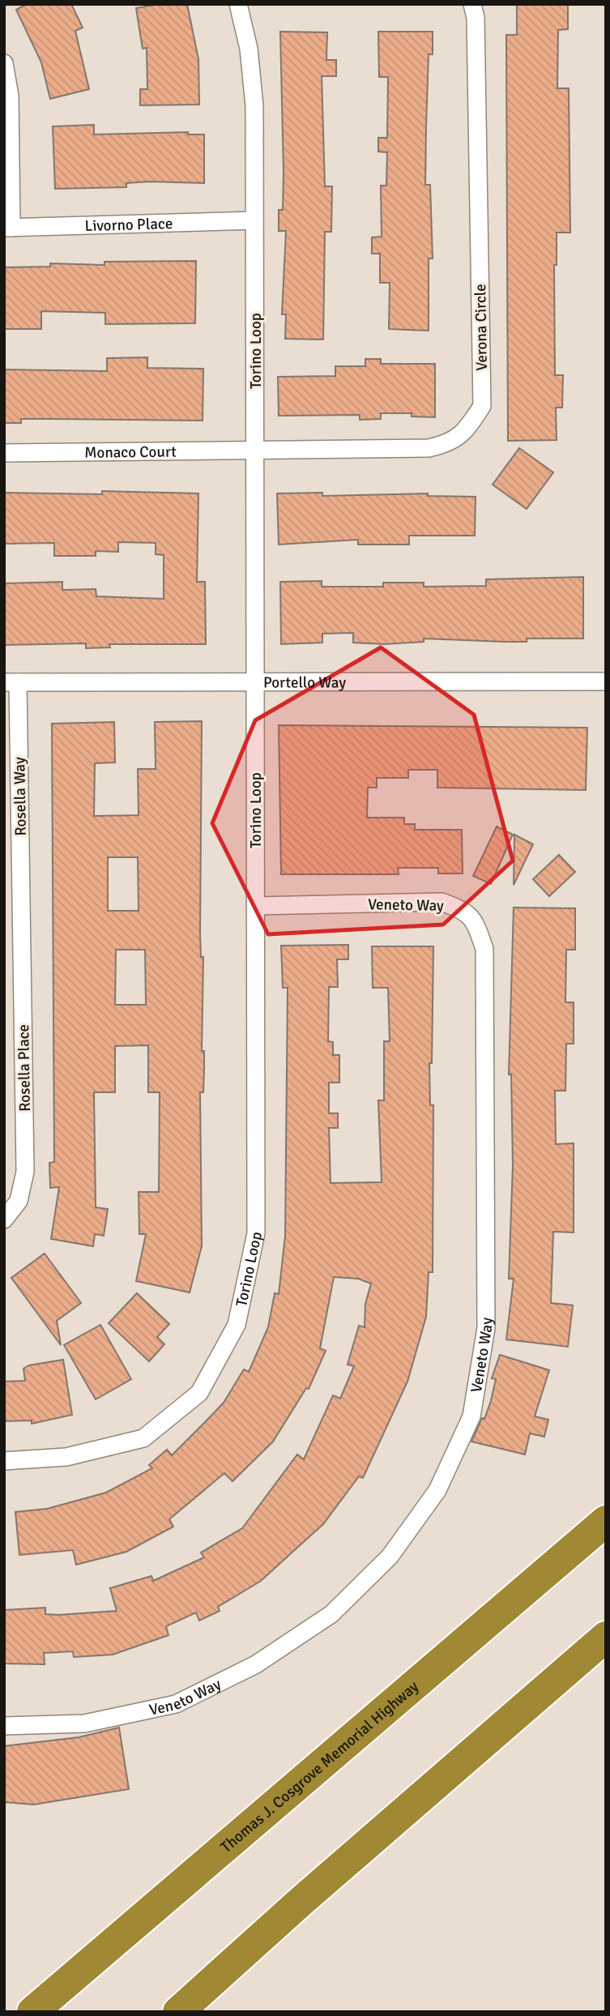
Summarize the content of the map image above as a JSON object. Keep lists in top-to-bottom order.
{
  "streets": {
    "highway": ["Thomas J. Cosgrove Memorial Highway"],
    "street": [
      "Livorno Place",
      "Verona Circle",
      "Torino Loop",
      "Monaco Court",
      "Portello Way",
      "Rosella Way",
      "Veneto Way",
      "Rosella Place"
    ]
  },
  "crossings": [
    ["Livorno Place", "Torino Loop"],
    ["Verona Circle", "Torino Loop"],
    ["Verona Circle", "Monaco Court"],
    ["Torino Loop", "Monaco Court"],
    ["Torino Loop", "Portello Way"],
    ["Torino Loop", "Veneto Way"],
    ["Portello Way", "Rosella Way"],
    ["Rosella Way", "Rosella Place"]
  ]
}
